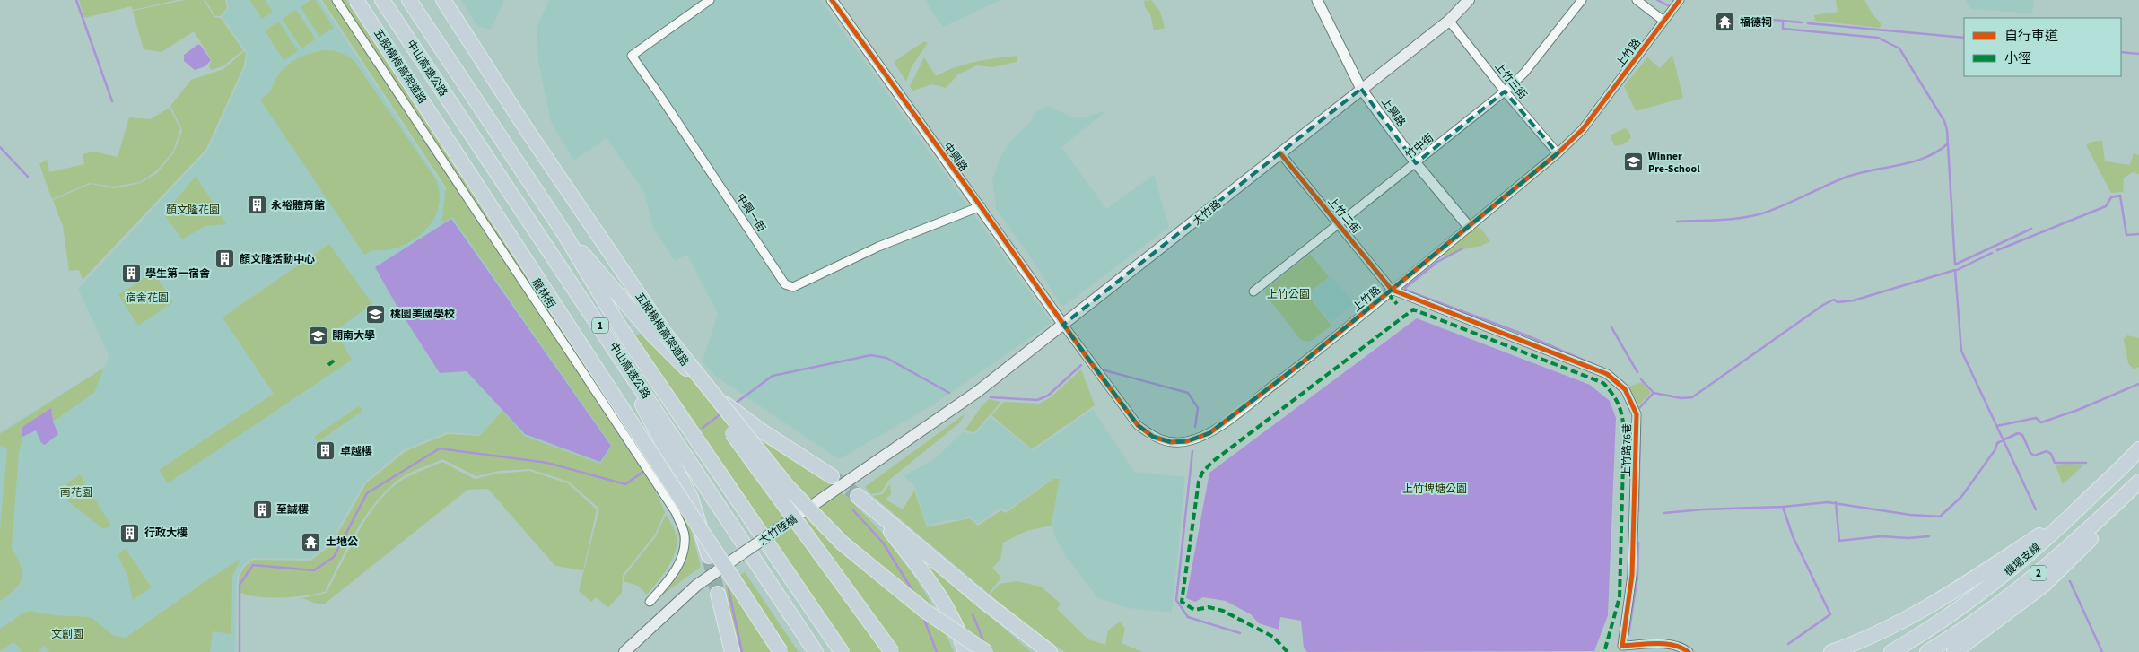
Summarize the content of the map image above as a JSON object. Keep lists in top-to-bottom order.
{
  "streets": {
    "highway": [
      "五股楊梅高架道路",
      "中山高速公路",
      "1",
      "機場支線",
      "2"
    ],
    "main road": ["大竹路", "大竹陸橋"],
    "street": [
      "上竹路",
      "上竹三街",
      "上興路",
      "竹中街",
      "中興路",
      "中興一街",
      "上竹二街",
      "龍林街",
      "上竹路76巷"
    ]
  },
  "crossings": [
    ["上竹路", "上竹三街"],
    ["上竹路", "上興路"],
    ["上竹路", "中興路"],
    ["上竹路", "大竹路"],
    ["上竹路", "上竹二街"],
    ["上竹路", "上竹路76巷"],
    ["上竹三街", "竹中街"],
    ["上竹三街", "大竹路"],
    ["上興路", "竹中街"],
    ["上興路", "大竹路"],
    ["竹中街", "上竹二街"],
    ["中興路", "中興一街"],
    ["中興路", "大竹路"],
    ["大竹路", "上竹二街"],
    ["大竹路", "大竹陸橋"],
    ["上竹二街", "上竹路76巷"]
  ],
  "parks": [
    "顏文隆花園",
    "上竹公園",
    "宿舍花園",
    "上竹埤塘公園",
    "南花園",
    "文創園"
  ],
  "places": {
    "temple": ["福德祠", "土地公"],
    "school or university": ["Winner Pre-School", "桃園美國學校", "開南大學"],
    "building": [
      "永裕體育館",
      "顏文隆活動中心",
      "學生第一宿舍",
      "卓越樓",
      "至誠樓",
      "行政大樓"
    ]
  },
  "legend": ["自行車道", "小徑"]
}
